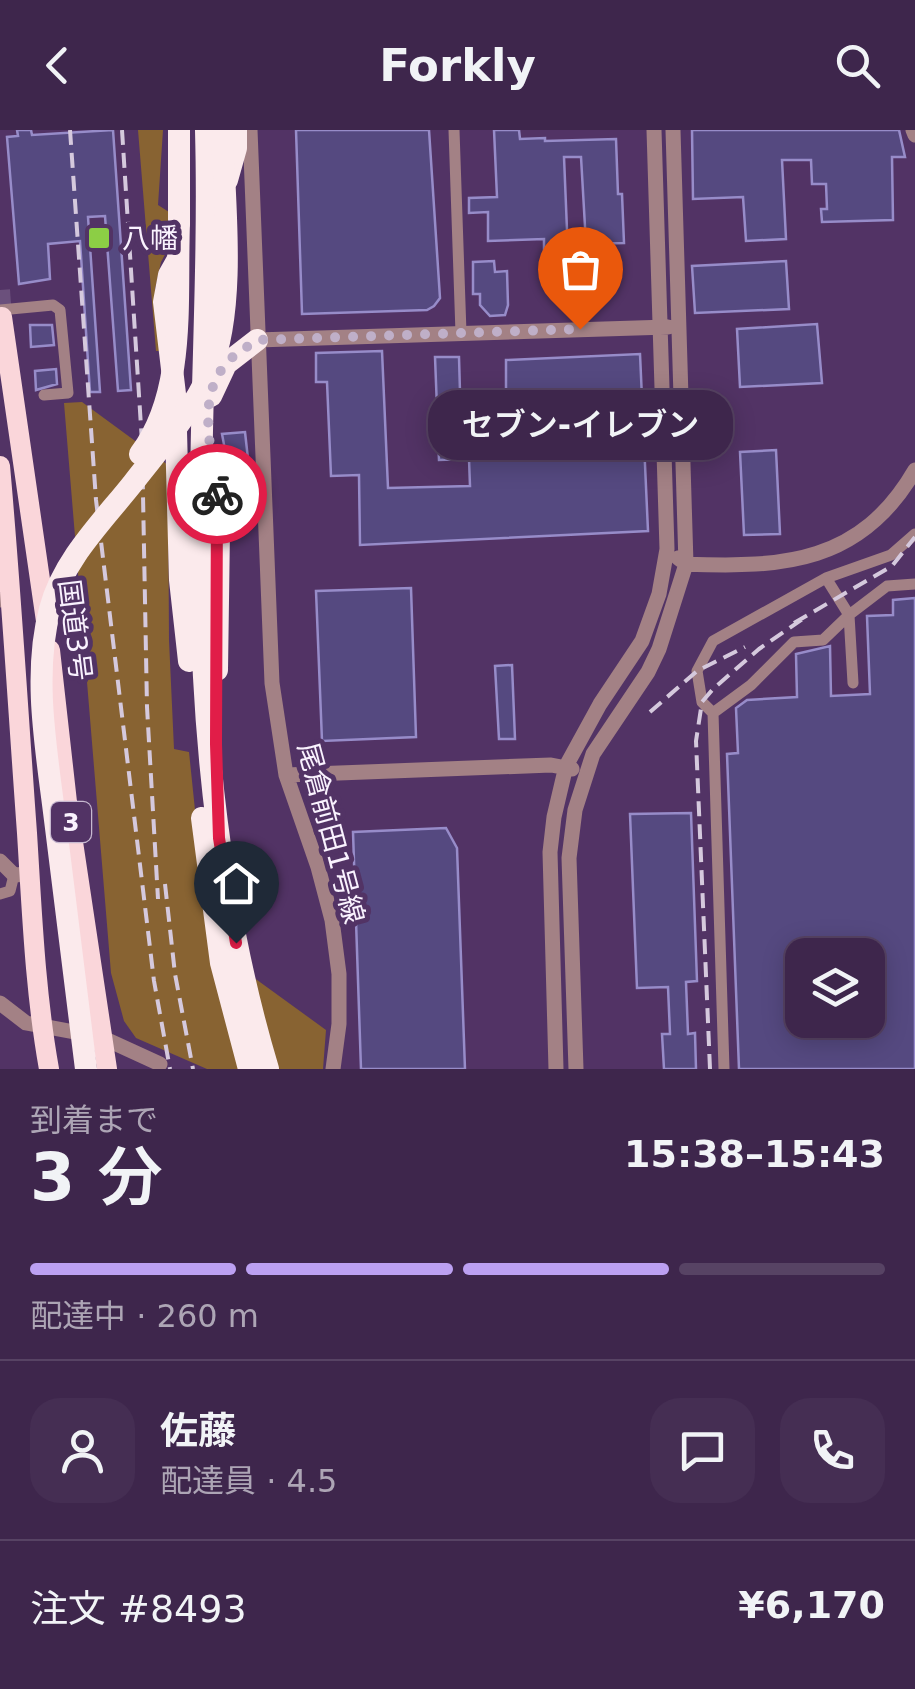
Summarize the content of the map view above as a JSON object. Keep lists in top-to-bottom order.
{
  "streets": {
    "highway": ["国道3号", "3"],
    "street": ["尾倉前田1号線"]
  },
  "places": {
    "transit": ["八幡"],
    "other": ["セブン-イレブン"]
  },
  "page": {
    "header": "Forkly",
    "bubble": "セブン-イレブン",
    "heading": ["3 分", "到着まで", "15:38–15:43"],
    "panel": [
      "佐藤",
      "配達員 · 4.5",
      "注文 #8493",
      "¥6,170"
    ],
    "bar": "配達中 · 260 m"
  }
}
